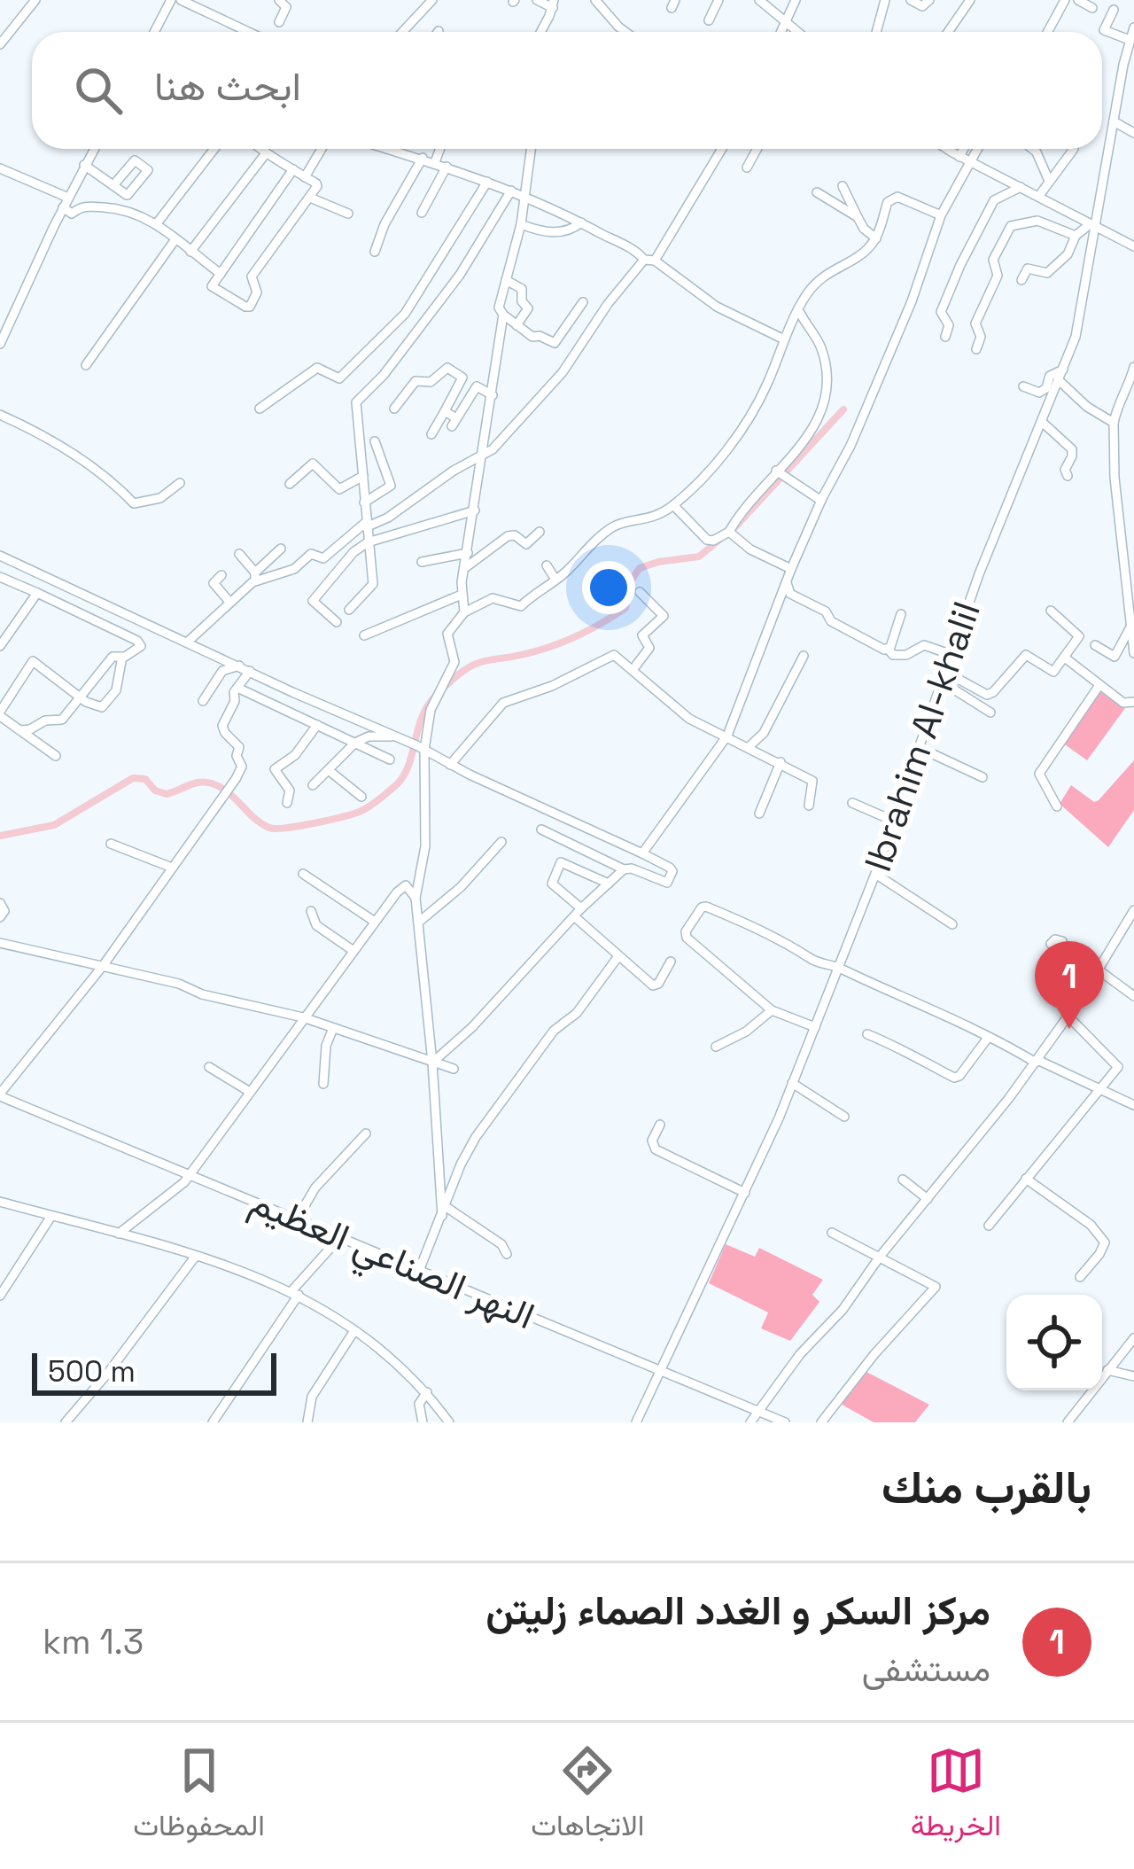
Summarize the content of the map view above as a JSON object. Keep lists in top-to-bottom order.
{
  "streets": {
    "street": ["Ibrahim Al-khalil", "النهر الصناعي العظيم"]
  },
  "crossings": [
    ["Ibrahim Al-khalil", "النهر الصناعي العظيم"]
  ],
  "scale_bar": "500 m",
  "page": {
    "search": "ابحث هنا",
    "pins": "1",
    "scale": "500 m",
    "heading": "بالقرب منك",
    "list": [
      {
        "mark": "1",
        "name": "مركز السكر و الغدد الصماء زليتن",
        "note": "مستشفى",
        "value": "1.3 km"
      }
    ],
    "nav": ["الخريطة", "الاتجاهات", "المحفوظات"]
  }
}
